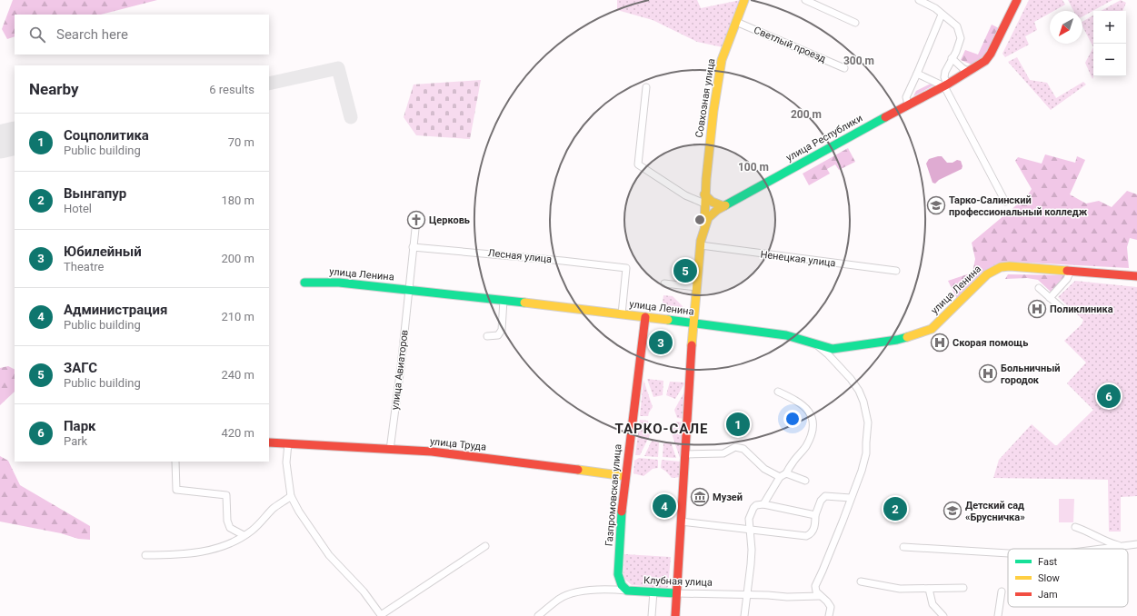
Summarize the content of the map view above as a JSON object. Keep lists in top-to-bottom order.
{
  "streets": {
    "street": [
      "Светлый проезд",
      "Совхозная улица",
      "улица Республики",
      "Лесная улица",
      "Ненецкая улица",
      "улица Ленина",
      "улица Авиаторов",
      "улица Труда",
      "Газпромовская улица",
      "Клубная улица"
    ]
  },
  "crossings": [
    ["Светлый проезд", "Совхозная улица"],
    ["Совхозная улица", "улица Республики"],
    ["улица Республики", "Ненецкая улица"],
    ["улица Республики", "улица Ленина"],
    ["улица Республики", "Клубная улица"],
    ["Лесная улица", "улица Ленина"],
    ["Лесная улица", "улица Авиаторов"],
    ["улица Ленина", "улица Авиаторов"],
    ["улица Ленина", "Газпромовская улица"],
    ["улица Ленина", "Клубная улица"],
    ["улица Авиаторов", "улица Труда"],
    ["улица Труда", "Газпромовская улица"]
  ],
  "districts": ["ТАРКО-САЛЕ"],
  "places": {
    "school or university": ["Тарко-Салинский профессиональный колледж", "Детский сад «Брусничка»"],
    "church": ["Церковь"],
    "hospital": ["Поликлиника", "Скорая помощь", "Больничный городок"],
    "museum": ["Музей"]
  },
  "legend": ["Fast", "Slow", "Jam"],
  "north": "bottom left",
  "page": {
    "map_buttons": ["+", "−"],
    "search": "Search here",
    "heading": ["Nearby", "6 results"],
    "list": [
      {
        "mark": "1",
        "name": "Соцполитика",
        "note": "Public building",
        "value": "70 m"
      },
      {
        "mark": "2",
        "name": "Вынгапур",
        "note": "Hotel",
        "value": "180 m"
      },
      {
        "mark": "3",
        "name": "Юбилейный",
        "note": "Theatre",
        "value": "200 m"
      },
      {
        "mark": "4",
        "name": "Администрация",
        "note": "Public building",
        "value": "210 m"
      },
      {
        "mark": "5",
        "name": "ЗАГС",
        "note": "Public building",
        "value": "240 m"
      },
      {
        "mark": "6",
        "name": "Парк",
        "note": "Park",
        "value": "420 m"
      }
    ],
    "pins": [
      "5",
      "3",
      "6",
      "1",
      "4",
      "2"
    ]
  },
  "rings": ["300 m", "200 m", "100 m"]
}
